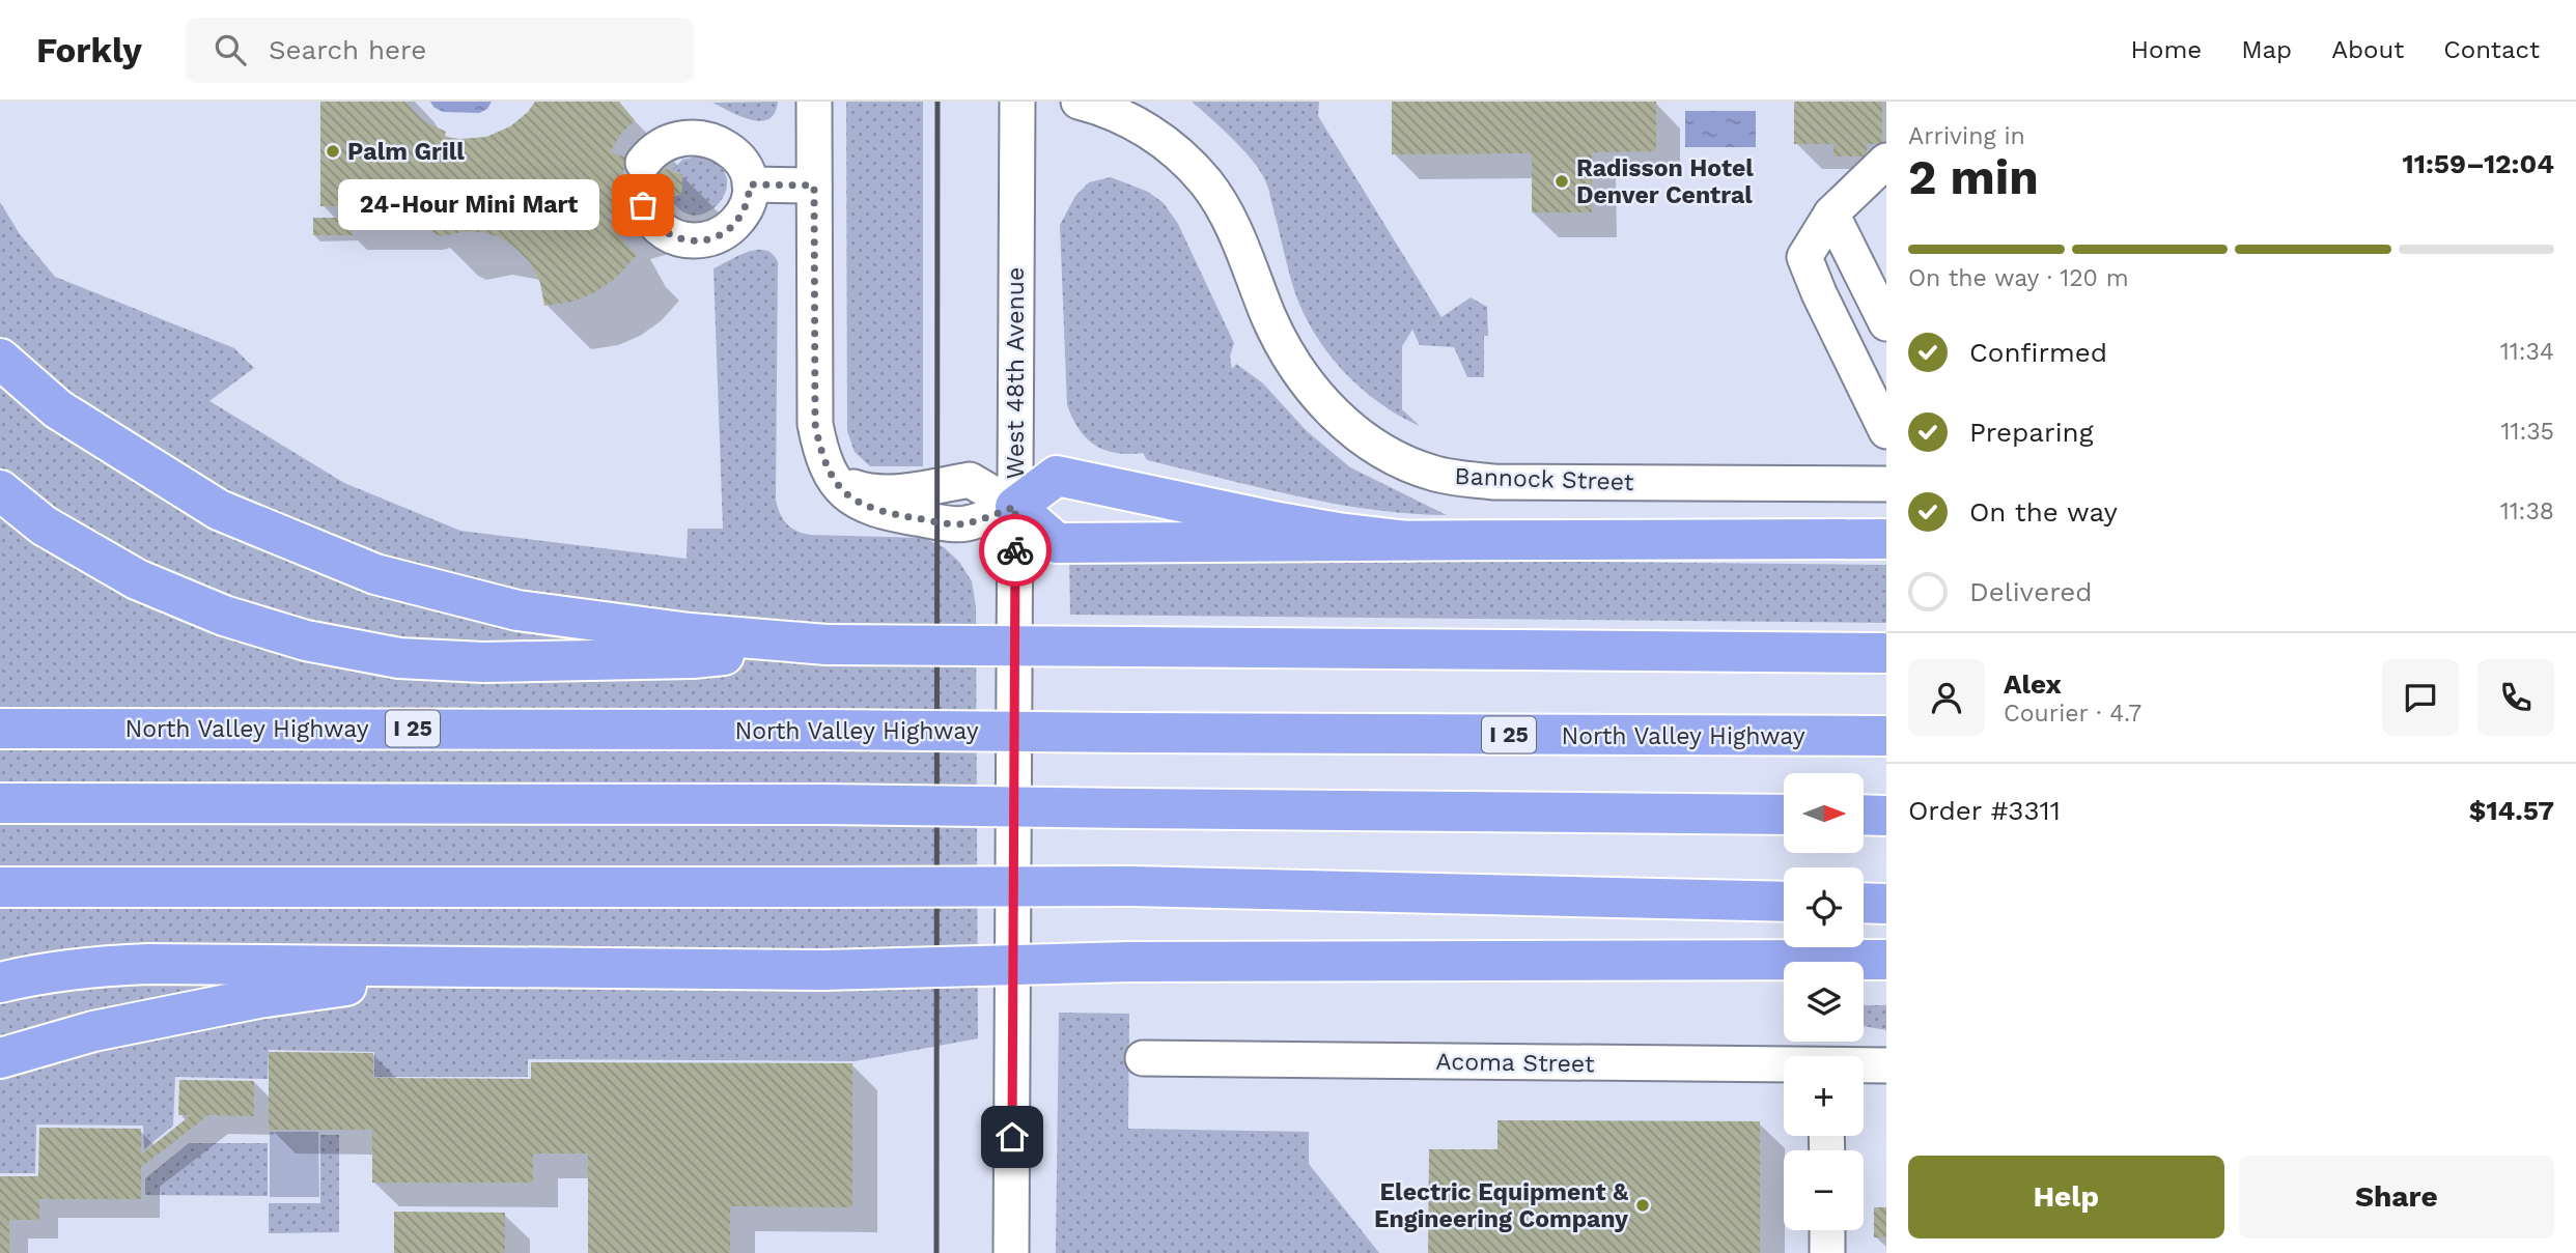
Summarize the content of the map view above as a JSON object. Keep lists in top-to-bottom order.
{
  "streets": {
    "highway": ["North Valley Highway", "I 25"],
    "street": ["West 48th Avenue", "Bannock Street", "Acoma Street"]
  },
  "places": [
    "Palm Grill",
    "Radisson Hotel Denver Central",
    "24-Hour Mini Mart",
    "Electric Equipment & Engineering Company"
  ],
  "north": "right",
  "page": {
    "header": "Forkly",
    "search": "Search here",
    "nav": [
      "Home",
      "Map",
      "About",
      "Contact"
    ],
    "heading": ["2 min", "Arriving in", "11:59–12:04"],
    "panel": [
      "Alex",
      "Courier · 4.7",
      "Order #3311",
      "$14.57"
    ],
    "bubble": "24-Hour Mini Mart",
    "bar": "On the way · 120 m",
    "list": [
      ["Confirmed", "11:34"],
      ["Preparing", "11:35"],
      ["On the way", "11:38"],
      "Delivered"
    ],
    "map_buttons": ["+", "−"],
    "buttons": ["Help", "Share"]
  }
}
